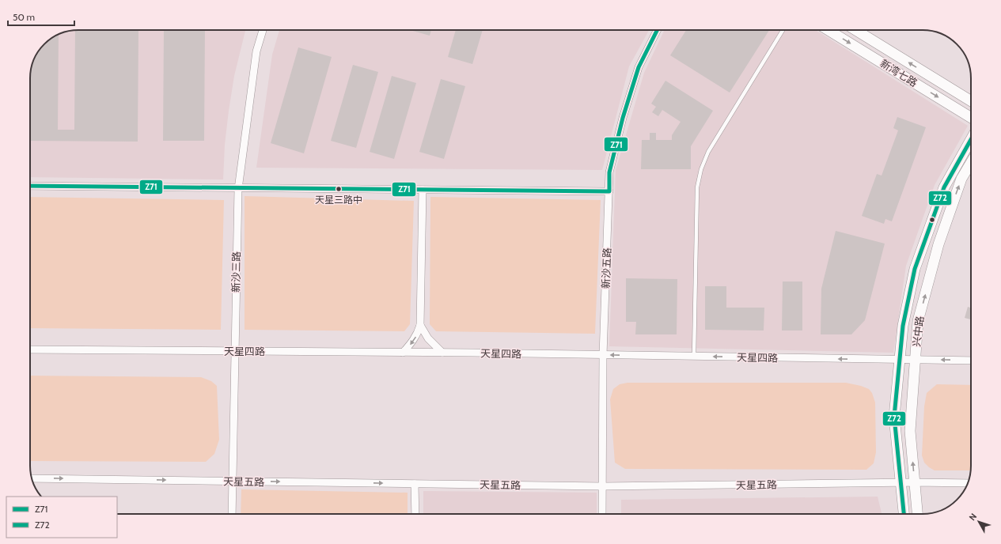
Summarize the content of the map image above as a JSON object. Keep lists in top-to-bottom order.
{
  "streets": {
    "street": [
      "新湾七路",
      "新沙五路",
      "新沙三路",
      "兴中路",
      "天星四路",
      "天星五路"
    ]
  },
  "crossings": [
    ["新沙五路", "天星四路"],
    ["新沙五路", "天星五路"],
    ["新沙三路", "天星四路"],
    ["新沙三路", "天星五路"],
    ["兴中路", "天星四路"],
    ["兴中路", "天星五路"]
  ],
  "one_way": ["天星四路", "天星五路"],
  "places": ["天星三路中"],
  "lines": ["transit line Z71", "transit line Z72"],
  "legend": ["Z71", "Z72"],
  "scale_bar": "50 m",
  "north": "top left"
}
